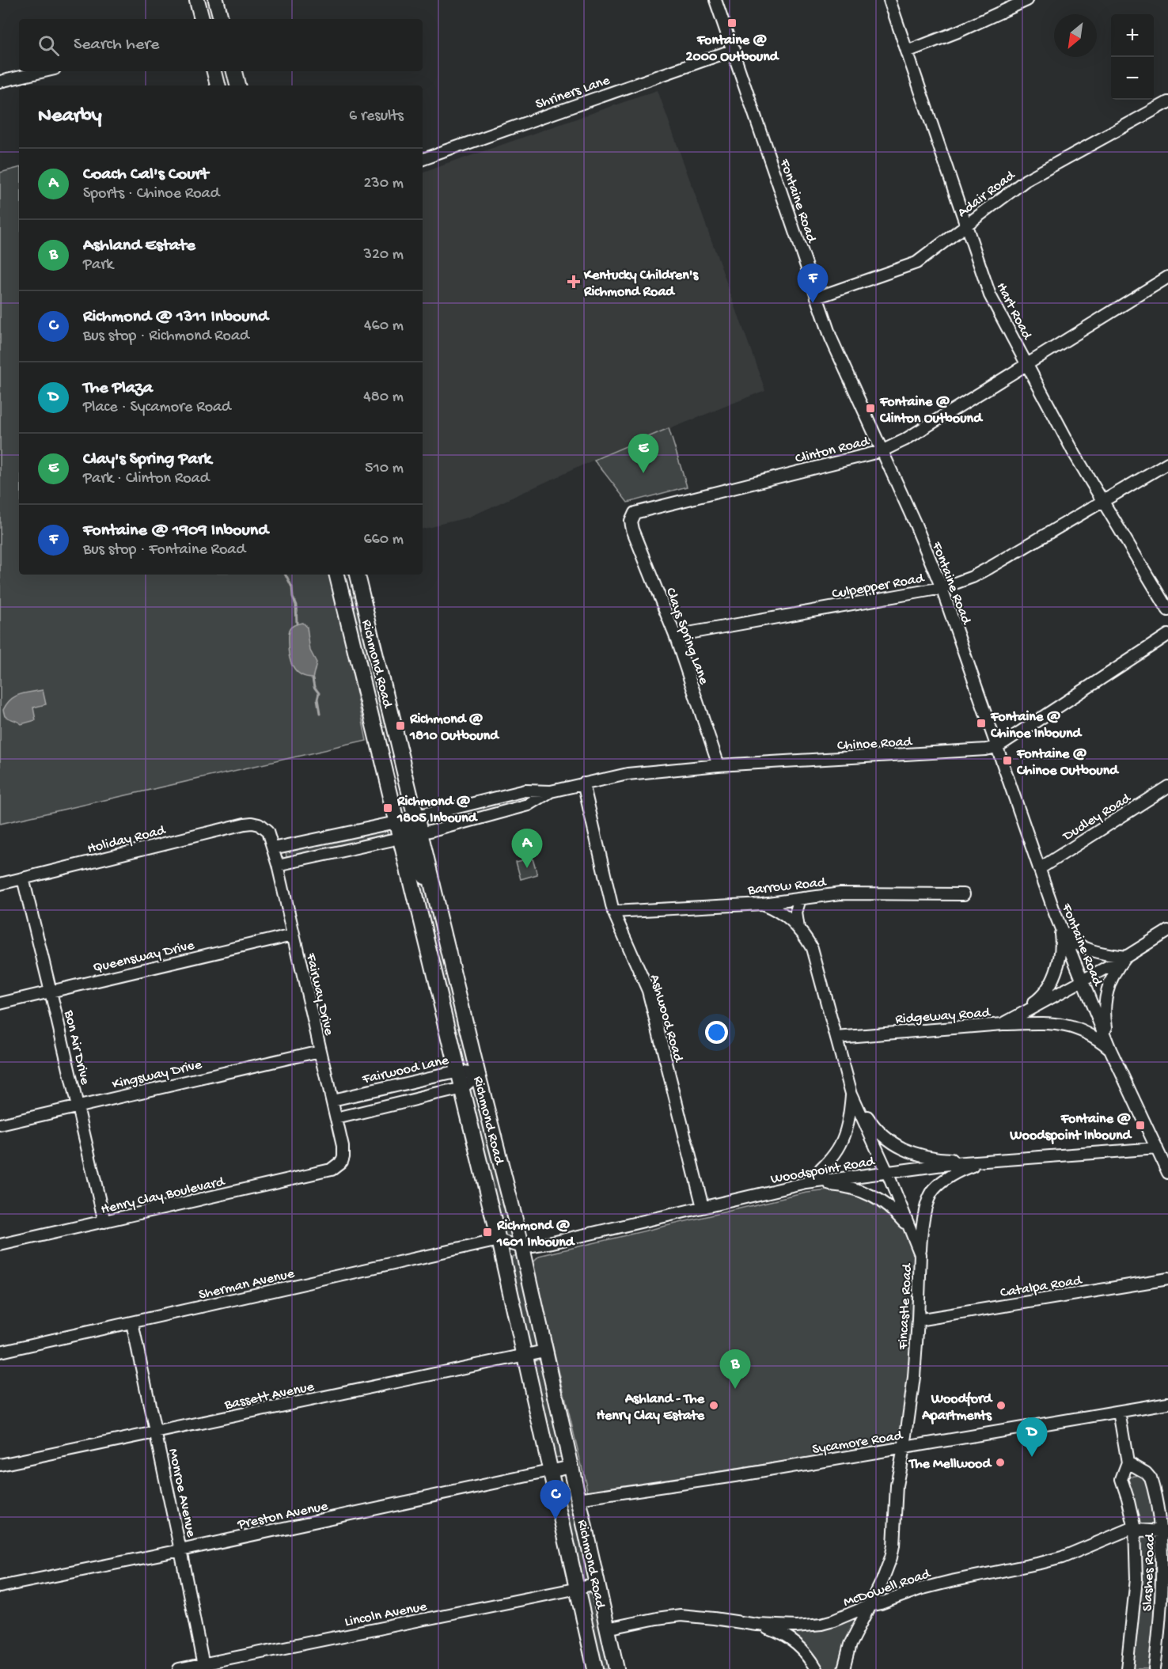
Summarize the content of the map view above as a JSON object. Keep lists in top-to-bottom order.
{
  "streets": {
    "main road": ["Richmond Road"],
    "street": [
      "Shriners Lane",
      "Adair Road",
      "Fontaine Road",
      "Hart Road",
      "Clinton Road",
      "Culpepper Road",
      "Clays Spring Lane",
      "Chinoe Road",
      "Dudley Road",
      "Holiday Road",
      "Barrow Road",
      "Queensway Drive",
      "Fairway Drive",
      "Ridgeway Road",
      "Ashwood Road",
      "Bon Air Drive",
      "Fairwood Lane",
      "Kingsway Drive",
      "Woodspoint Road",
      "Henry Clay Boulevard",
      "Sherman Avenue",
      "Catalpa Road",
      "Fincastle Road",
      "Bassett Avenue",
      "Sycamore Road",
      "Monroe Avenue",
      "Preston Avenue",
      "Slashes Road",
      "McDowell Road",
      "Lincoln Avenue"
    ]
  },
  "crossings": [
    ["Shriners Lane", "Fontaine Road"],
    ["Adair Road", "Fontaine Road"],
    ["Adair Road", "Hart Road"],
    ["Fontaine Road", "Clinton Road"],
    ["Fontaine Road", "Culpepper Road"],
    ["Fontaine Road", "Chinoe Road"],
    ["Fontaine Road", "Dudley Road"],
    ["Fontaine Road", "Ridgeway Road"],
    ["Fontaine Road", "Woodspoint Road"],
    ["Hart Road", "Clinton Road"],
    ["Hart Road", "Culpepper Road"],
    ["Clinton Road", "Clays Spring Lane"],
    ["Culpepper Road", "Clays Spring Lane"],
    ["Clays Spring Lane", "Chinoe Road"],
    ["Richmond Road", "Chinoe Road"],
    ["Richmond Road", "Fairwood Lane"],
    ["Richmond Road", "Woodspoint Road"],
    ["Richmond Road", "Sherman Avenue"],
    ["Richmond Road", "Bassett Avenue"],
    ["Richmond Road", "Sycamore Road"],
    ["Richmond Road", "Preston Avenue"],
    ["Richmond Road", "McDowell Road"],
    ["Richmond Road", "Lincoln Avenue"],
    ["Chinoe Road", "Ashwood Road"],
    ["Holiday Road", "Fairway Drive"],
    ["Holiday Road", "Bon Air Drive"],
    ["Barrow Road", "Ashwood Road"],
    ["Barrow Road", "Fincastle Road"],
    ["Queensway Drive", "Fairway Drive"],
    ["Queensway Drive", "Bon Air Drive"],
    ["Fairway Drive", "Fairwood Lane"],
    ["Fairway Drive", "Kingsway Drive"],
    ["Fairway Drive", "Henry Clay Boulevard"],
    ["Ridgeway Road", "Fincastle Road"],
    ["Ashwood Road", "Woodspoint Road"],
    ["Bon Air Drive", "Kingsway Drive"],
    ["Bon Air Drive", "Henry Clay Boulevard"],
    ["Woodspoint Road", "Sherman Avenue"],
    ["Woodspoint Road", "Fincastle Road"],
    ["Sherman Avenue", "Monroe Avenue"],
    ["Catalpa Road", "Fincastle Road"],
    ["Fincastle Road", "Sycamore Road"],
    ["Fincastle Road", "McDowell Road"],
    ["Bassett Avenue", "Monroe Avenue"],
    ["Monroe Avenue", "Preston Avenue"],
    ["Monroe Avenue", "Lincoln Avenue"],
    ["Slashes Road", "McDowell Road"]
  ],
  "places": {
    "transit": [
      "Fontaine @ 2000 Outbound",
      "Fontaine @ Clinton Outbound",
      "Fontaine @ Chinoe Inbound",
      "Richmond @ 1810 Outbound",
      "Fontaine @ Chinoe Outbound",
      "Richmond @ 1805 Inbound",
      "Fontaine @ Woodspoint Inbound",
      "Richmond @ 1601 Inbound"
    ],
    "health": ["Kentucky Children's Richmond Road"],
    "other": ["Ashland - The Henry Clay Estate", "Woodford Apartments", "The Mellwood"]
  },
  "north": "bottom left",
  "page": {
    "map_buttons": ["+", "−"],
    "search": "Search here",
    "heading": ["Nearby", "6 results"],
    "list": [
      {
        "mark": "A",
        "name": "Coach Cal's Court",
        "note": "Sports · Chinoe Road",
        "value": "230 m"
      },
      {
        "mark": "B",
        "name": "Ashland Estate",
        "note": "Park",
        "value": "320 m"
      },
      {
        "mark": "C",
        "name": "Richmond @ 1311 Inbound",
        "note": "Bus stop · Richmond Road",
        "value": "460 m"
      },
      {
        "mark": "D",
        "name": "The Plaza",
        "note": "Place · Sycamore Road",
        "value": "480 m"
      },
      {
        "mark": "E",
        "name": "Clay's Spring Park",
        "note": "Park · Clinton Road",
        "value": "510 m"
      },
      {
        "mark": "F",
        "name": "Fontaine @ 1909 Inbound",
        "note": "Bus stop · Fontaine Road",
        "value": "660 m"
      }
    ],
    "pins": [
      "F",
      "E",
      "A",
      "B",
      "D",
      "C"
    ]
  }
}
